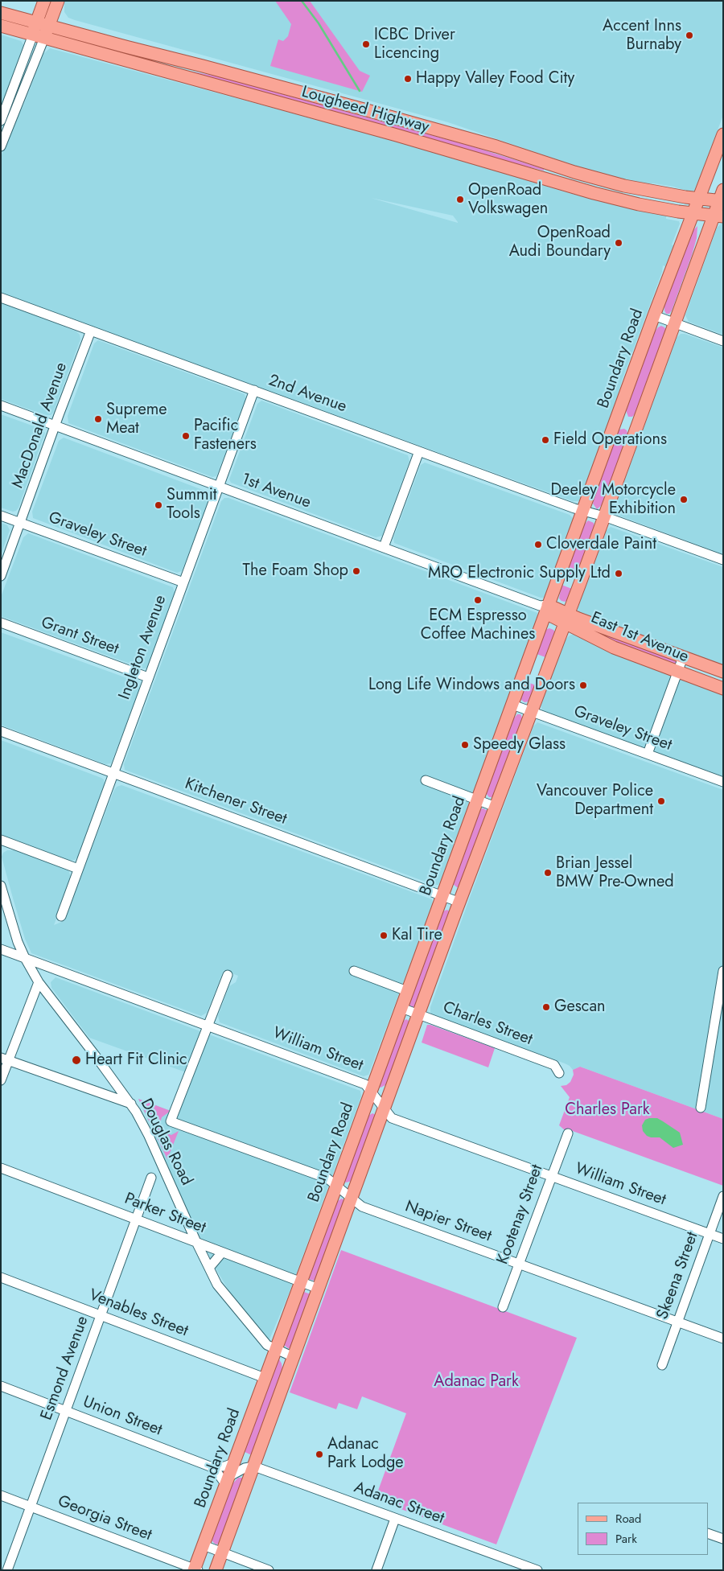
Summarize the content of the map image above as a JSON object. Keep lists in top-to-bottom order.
{
  "streets": {
    "main road": ["Lougheed Highway", "Boundary Road", "East 1st Avenue"],
    "street": [
      "2nd Avenue",
      "MacDonald Avenue",
      "1st Avenue",
      "Graveley Street",
      "Grant Street",
      "Ingleton Avenue",
      "Kitchener Street",
      "Charles Street",
      "William Street",
      "Douglas Road",
      "Parker Street",
      "Kootenay Street",
      "Napier Street",
      "Skeena Street",
      "Venables Street",
      "Esmond Avenue",
      "Union Street",
      "Adanac Street",
      "Georgia Street"
    ]
  },
  "crossings": [
    ["Lougheed Highway", "Boundary Road"],
    ["Boundary Road", "2nd Avenue"],
    ["Boundary Road", "1st Avenue"],
    ["Boundary Road", "Graveley Street"],
    ["Boundary Road", "East 1st Avenue"],
    ["Boundary Road", "Kitchener Street"],
    ["Boundary Road", "Charles Street"],
    ["Boundary Road", "William Street"],
    ["Boundary Road", "Douglas Road"],
    ["Boundary Road", "Parker Street"],
    ["Boundary Road", "Napier Street"],
    ["Boundary Road", "Venables Street"],
    ["Boundary Road", "Union Street"],
    ["Boundary Road", "Georgia Street"],
    ["2nd Avenue", "MacDonald Avenue"],
    ["2nd Avenue", "Ingleton Avenue"],
    ["MacDonald Avenue", "1st Avenue"],
    ["MacDonald Avenue", "Graveley Street"],
    ["1st Avenue", "East 1st Avenue"],
    ["1st Avenue", "Ingleton Avenue"],
    ["Graveley Street", "Ingleton Avenue"],
    ["Grant Street", "Ingleton Avenue"],
    ["Ingleton Avenue", "Kitchener Street"],
    ["William Street", "Douglas Road"],
    ["William Street", "Kootenay Street"],
    ["William Street", "Napier Street"],
    ["William Street", "Skeena Street"],
    ["Douglas Road", "Parker Street"],
    ["Parker Street", "Esmond Avenue"],
    ["Kootenay Street", "Napier Street"],
    ["Napier Street", "Skeena Street"],
    ["Venables Street", "Esmond Avenue"],
    ["Esmond Avenue", "Union Street"],
    ["Esmond Avenue", "Georgia Street"]
  ],
  "parks": ["Charles Park", "Adanac Park"],
  "places": [
    "Accent Inns Burnaby",
    "ICBC Driver Licencing",
    "Happy Valley Food City",
    "OpenRoad Volkswagen",
    "OpenRoad Audi Boundary",
    "Supreme Meat",
    "Pacific Fasteners",
    "Field Operations",
    "Deeley Motorcycle Exhibition",
    "Summit Tools",
    "Cloverdale Paint",
    "The Foam Shop",
    "MRO Electronic Supply Ltd",
    "ECM Espresso Coffee Machines",
    "Long Life Windows and Doors",
    "Speedy Glass",
    "Vancouver Police Department",
    "Brian Jessel BMW Pre-Owned",
    "Kal Tire",
    "Gescan",
    "Heart Fit Clinic",
    "Adanac Park Lodge"
  ],
  "legend": ["Road", "Park"]
}
